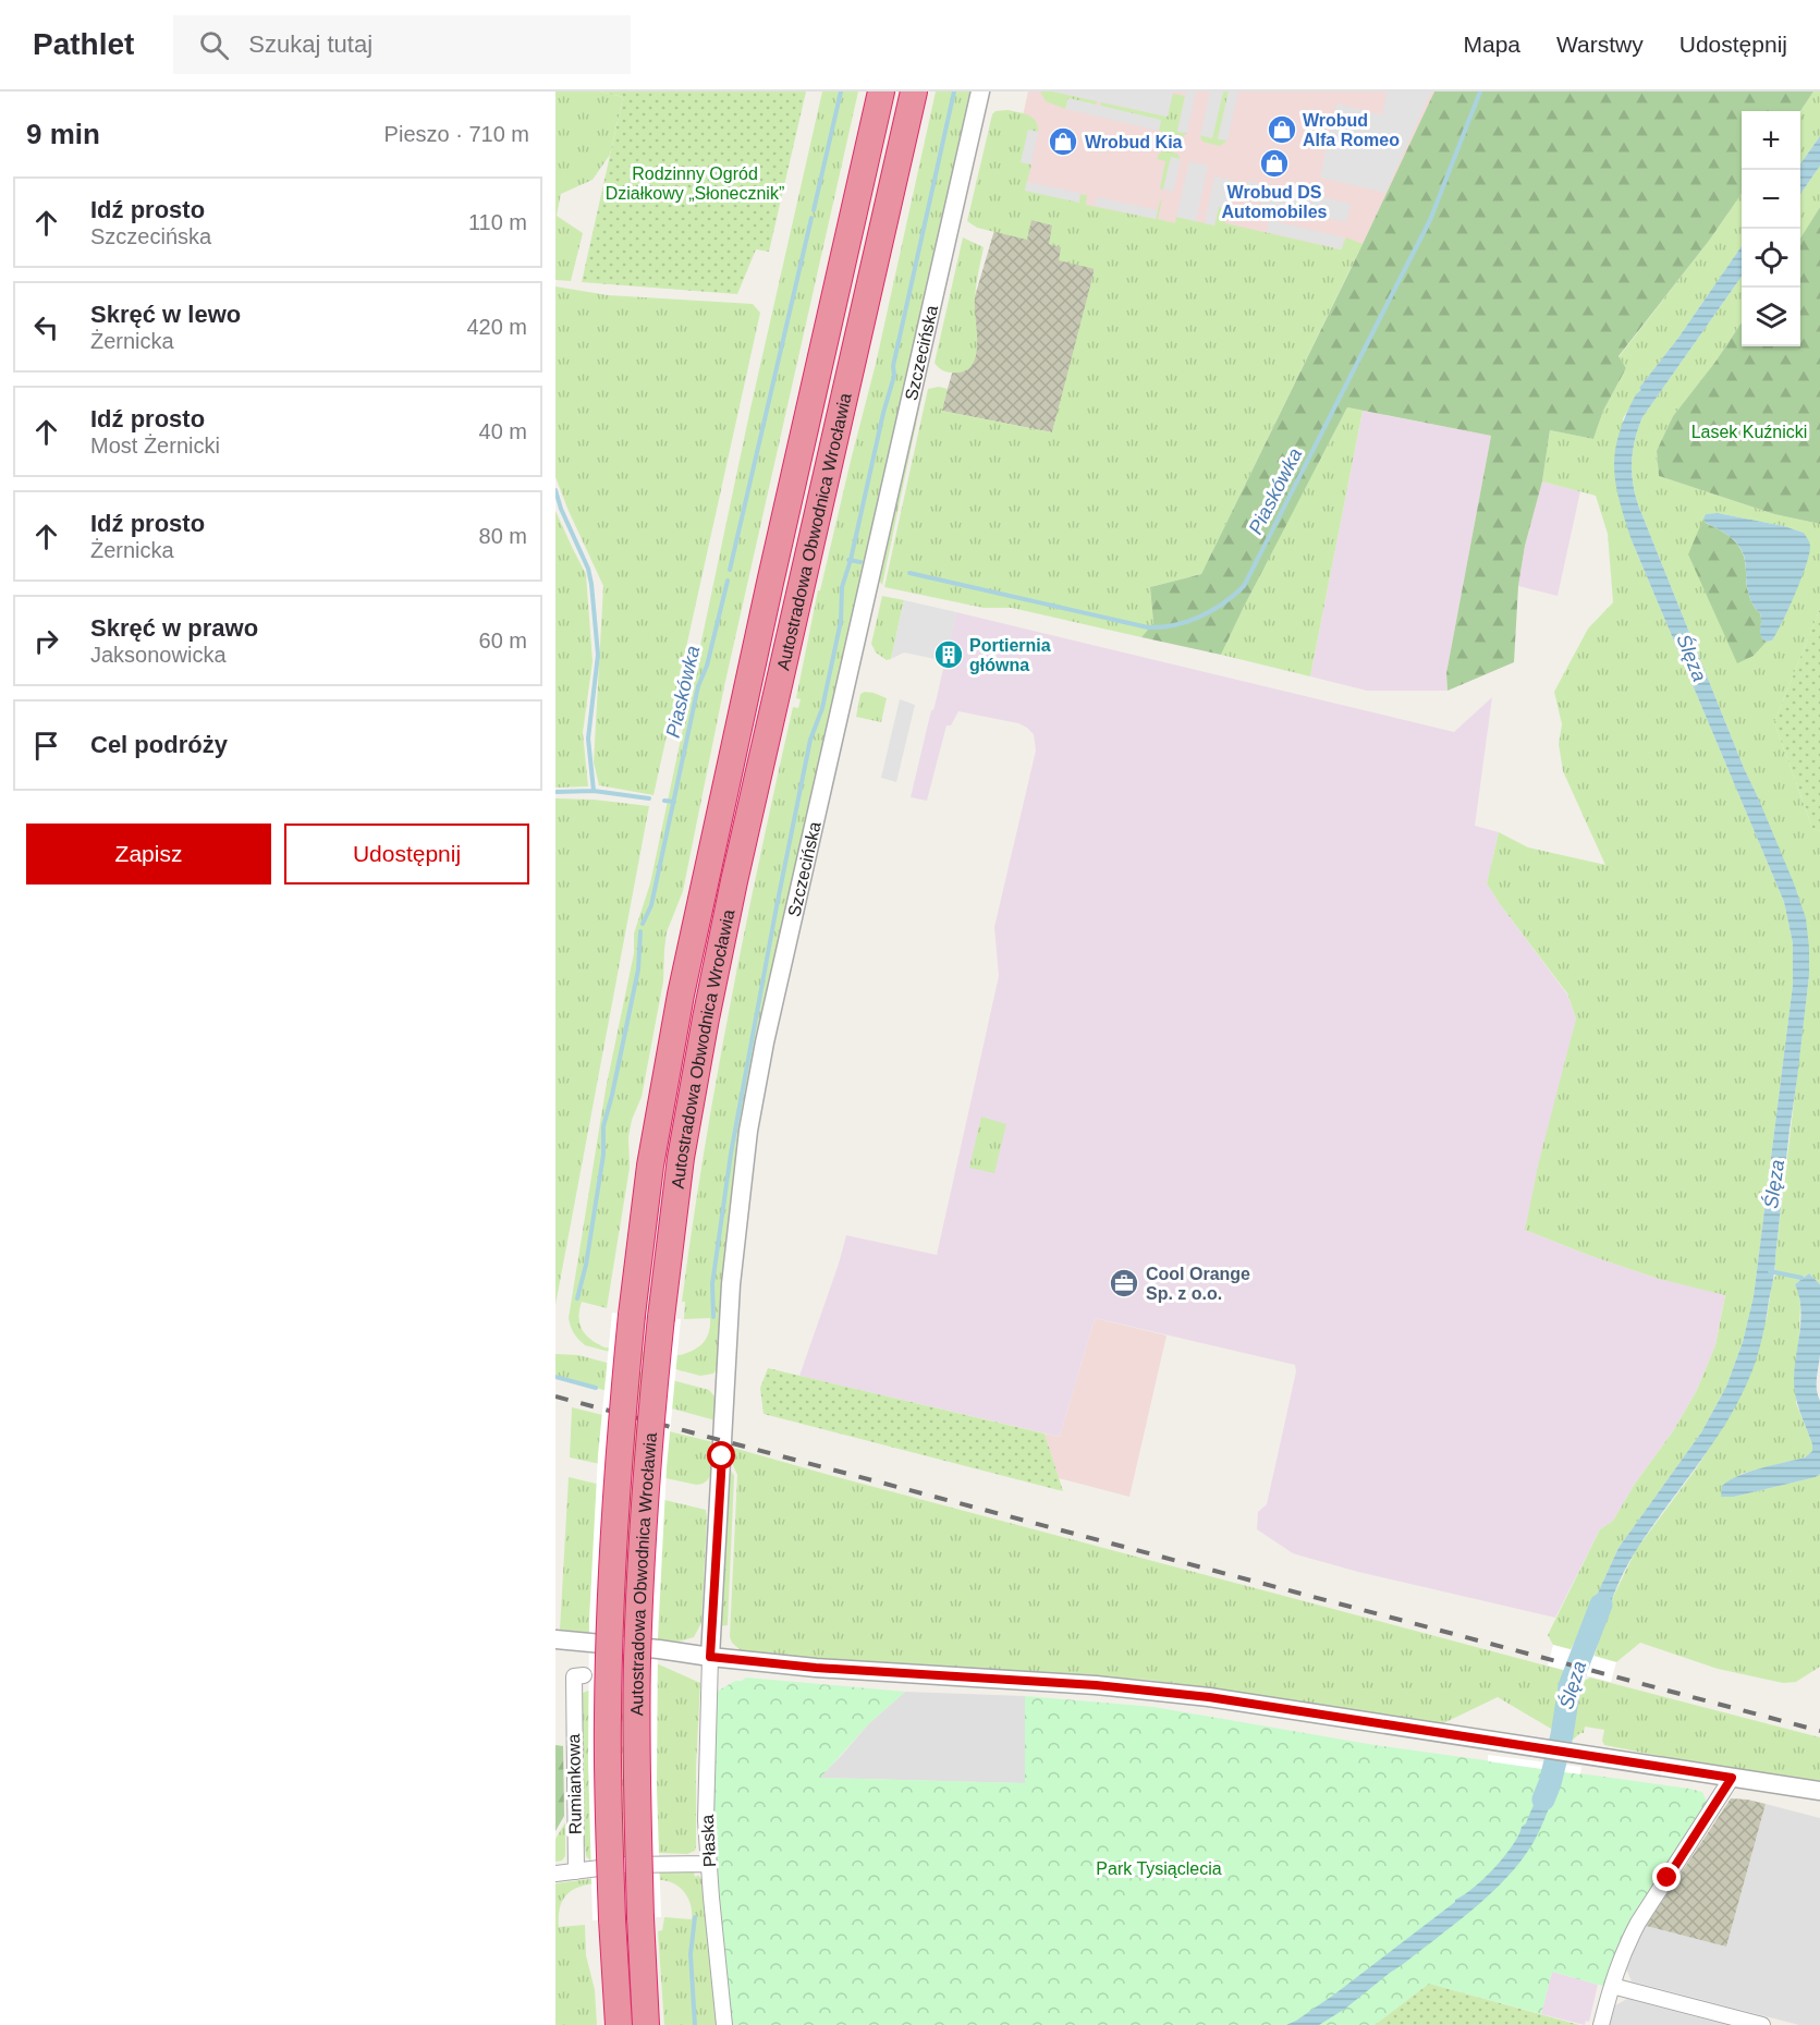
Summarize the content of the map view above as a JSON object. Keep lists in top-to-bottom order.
{
  "streets": {
    "highway": ["Autostradowa Obwodnica Wrocławia"],
    "street": ["Szczecińska", "Rumiankowa", "Płaska"]
  },
  "crossings": [
    ["Szczecińska", "Płaska"]
  ],
  "water": ["Piaskówka", "Ślęza"],
  "parks": ["Rodzinny Ogród Działkowy „Słonecznik”", "Lasek Kuźnicki", "Park Tysiąclecia"],
  "places": {
    "shop": ["Wrobud Alfa Romeo", "Wrobud Kia", "Wrobud DS Automobiles"],
    "building": ["Portiernia główna"],
    "office": ["Cool Orange Sp. z o.o."]
  },
  "page": {
    "header": "Pathlet",
    "search": "Szukaj tutaj",
    "nav": ["Mapa", "Warstwy", "Udostępnij"],
    "heading": ["9 min", "Pieszo · 710 m"],
    "map_buttons": ["+", "−"],
    "list": [
      ["Idź prosto", "Szczecińska", "110 m"],
      ["Skręć w lewo", "Żernicka", "420 m"],
      ["Idź prosto", "Most Żernicki", "40 m"],
      ["Idź prosto", "Żernicka", "80 m"],
      ["Skręć w prawo", "Jaksonowicka", "60 m"],
      "Cel podróży"
    ],
    "buttons": ["Zapisz", "Udostępnij"]
  }
}
